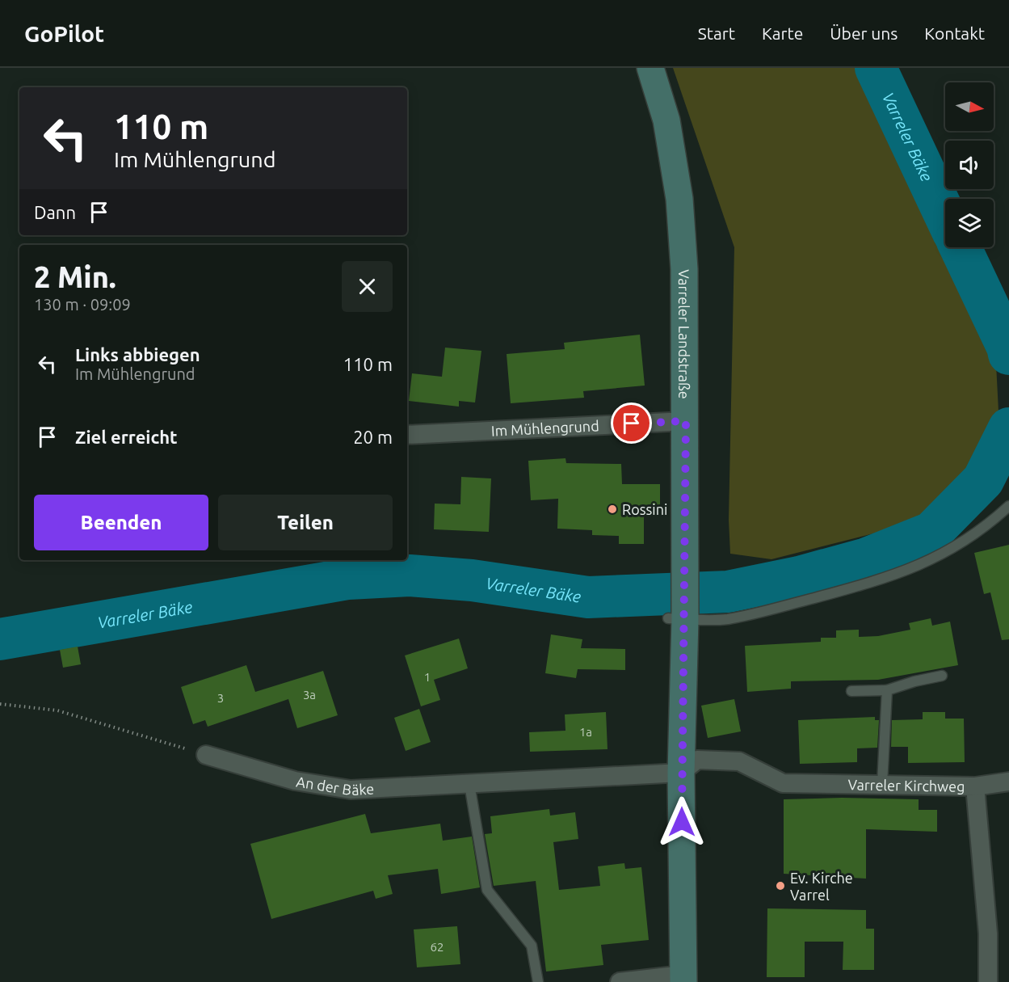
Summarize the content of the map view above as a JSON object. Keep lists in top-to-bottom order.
{
  "streets": {
    "main road": ["Varreler Landstraße"],
    "street": ["Im Mühlengrund", "An der Bäke", "Varreler Kirchweg"]
  },
  "crossings": [
    ["Varreler Landstraße", "Im Mühlengrund"],
    ["Varreler Landstraße", "An der Bäke"],
    ["Varreler Landstraße", "Varreler Kirchweg"],
    ["An der Bäke", "Varreler Kirchweg"]
  ],
  "water": ["Varreler Bäke"],
  "places": ["Rossini", "Ev. Kirche Varrel"],
  "house_numbers": [
    "1",
    "3a",
    "3",
    "1a",
    "62"
  ],
  "north": "right",
  "page": {
    "header": "GoPilot",
    "nav": [
      "Start",
      "Karte",
      "Über uns",
      "Kontakt"
    ],
    "turn": ["110 m", "Im Mühlengrund"],
    "then": "Dann",
    "heading": ["2 Min.", "130 m · 09:09"],
    "list": [
      {
        "name": "Links abbiegen",
        "note": "Im Mühlengrund",
        "value": "110 m"
      },
      {
        "name": "Ziel erreicht",
        "value": "20 m"
      }
    ],
    "buttons": ["Beenden", "Teilen"]
  }
}
